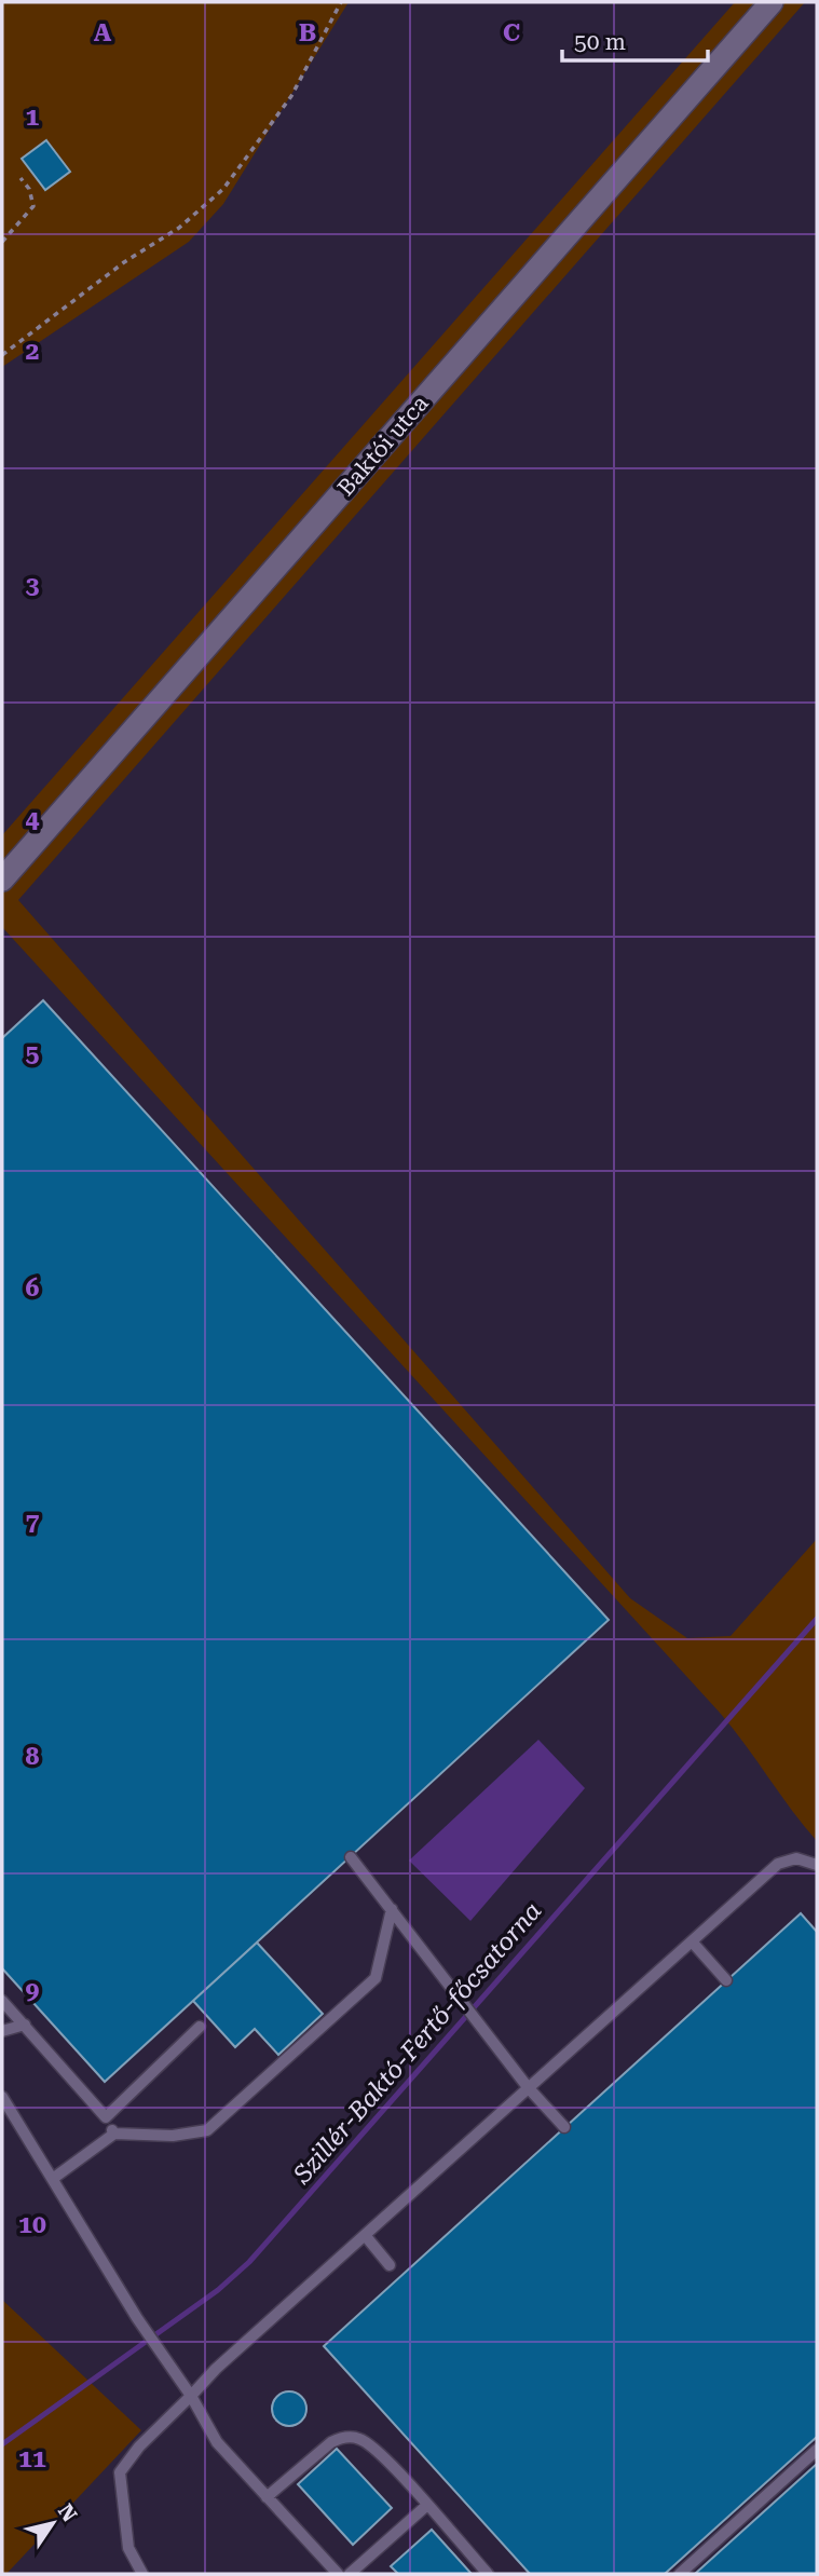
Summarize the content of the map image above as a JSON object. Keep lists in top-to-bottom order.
{
  "streets": {
    "street": ["Baktói utca"]
  },
  "water": ["Szillér-Baktó-Fertő-főcsatorna"],
  "scale_bar": "50 m",
  "north": "top right",
  "grid": {
    "columns": ["A", "B", "C"],
    "rows": [
      "1",
      "2",
      "3",
      "4",
      "5",
      "6",
      "7",
      "8",
      "9",
      "10",
      "11"
    ]
  }
}
